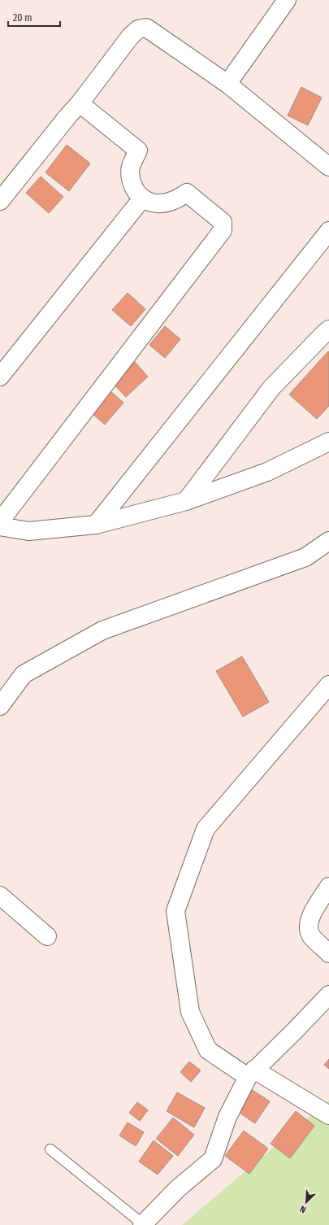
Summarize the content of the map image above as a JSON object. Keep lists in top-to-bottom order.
{
  "scale_bar": "20 m",
  "north": "bottom left"
}
